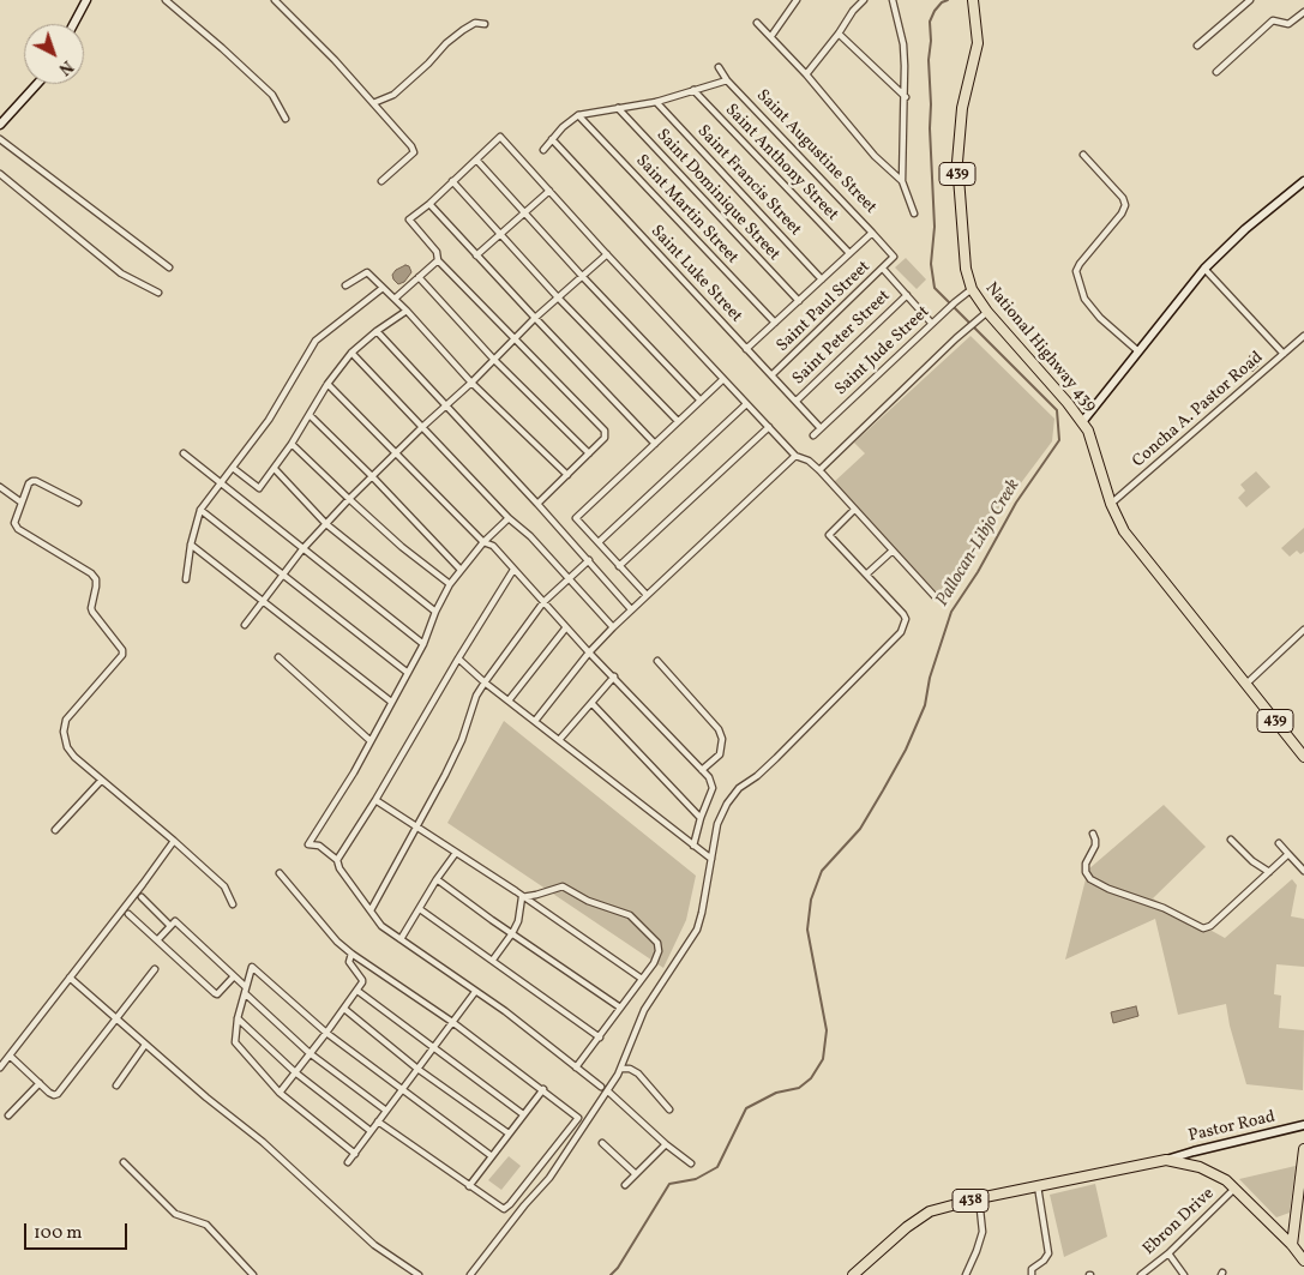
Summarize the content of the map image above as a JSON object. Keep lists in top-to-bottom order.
{
  "streets": {
    "main road": [
      "439",
      "National Highway 439",
      "Pastor Road",
      "438"
    ],
    "street": [
      "Saint Augustine Street",
      "Saint Anthony Street",
      "Saint Francis Street",
      "Saint Dominique Street",
      "Saint Martin Street",
      "Saint Luke Street",
      "Saint Paul Street",
      "Saint Peter Street",
      "Saint Jude Street",
      "Concha A. Pastor Road",
      "Ebron Drive"
    ]
  },
  "crossings": [
    ["Saint Augustine Street", "Saint Paul Street"],
    ["Saint Luke Street", "Saint Paul Street"],
    ["Saint Luke Street", "Saint Peter Street"],
    ["Saint Luke Street", "Saint Jude Street"],
    ["National Highway 439", "Saint Jude Street"],
    ["National Highway 439", "Concha A. Pastor Road"],
    ["Pastor Road", "438"],
    ["438", "Ebron Drive"]
  ],
  "water": ["Pallocan-Libjo Creek"],
  "scale_bar": "100 m",
  "north": "bottom right"
}
